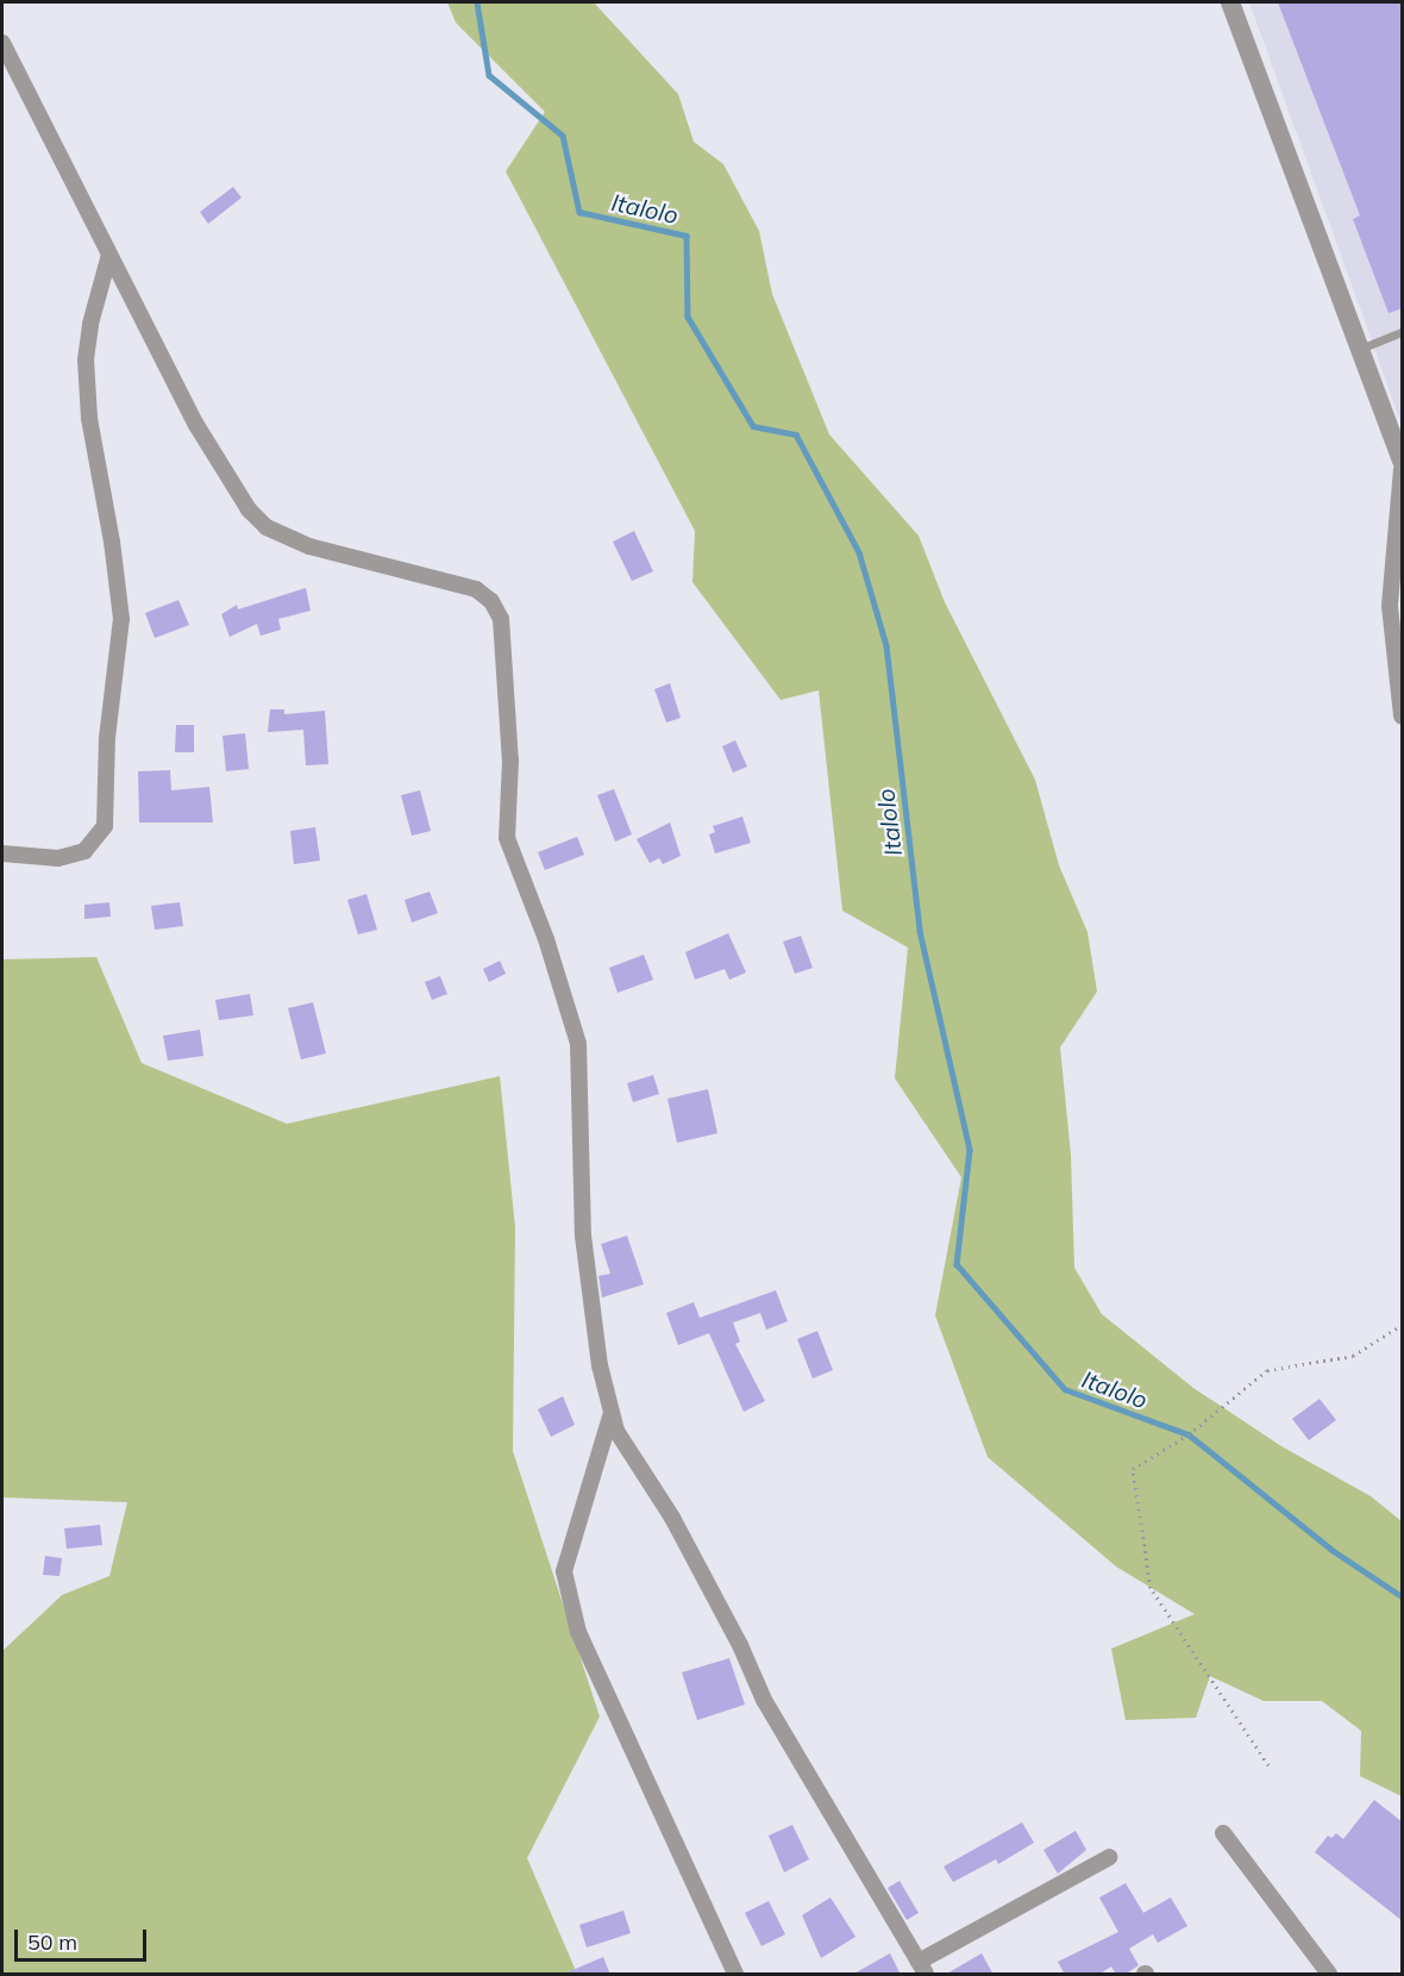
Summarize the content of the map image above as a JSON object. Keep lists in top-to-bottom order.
{
  "water": ["Italolo"],
  "scale_bar": "50 m"
}
